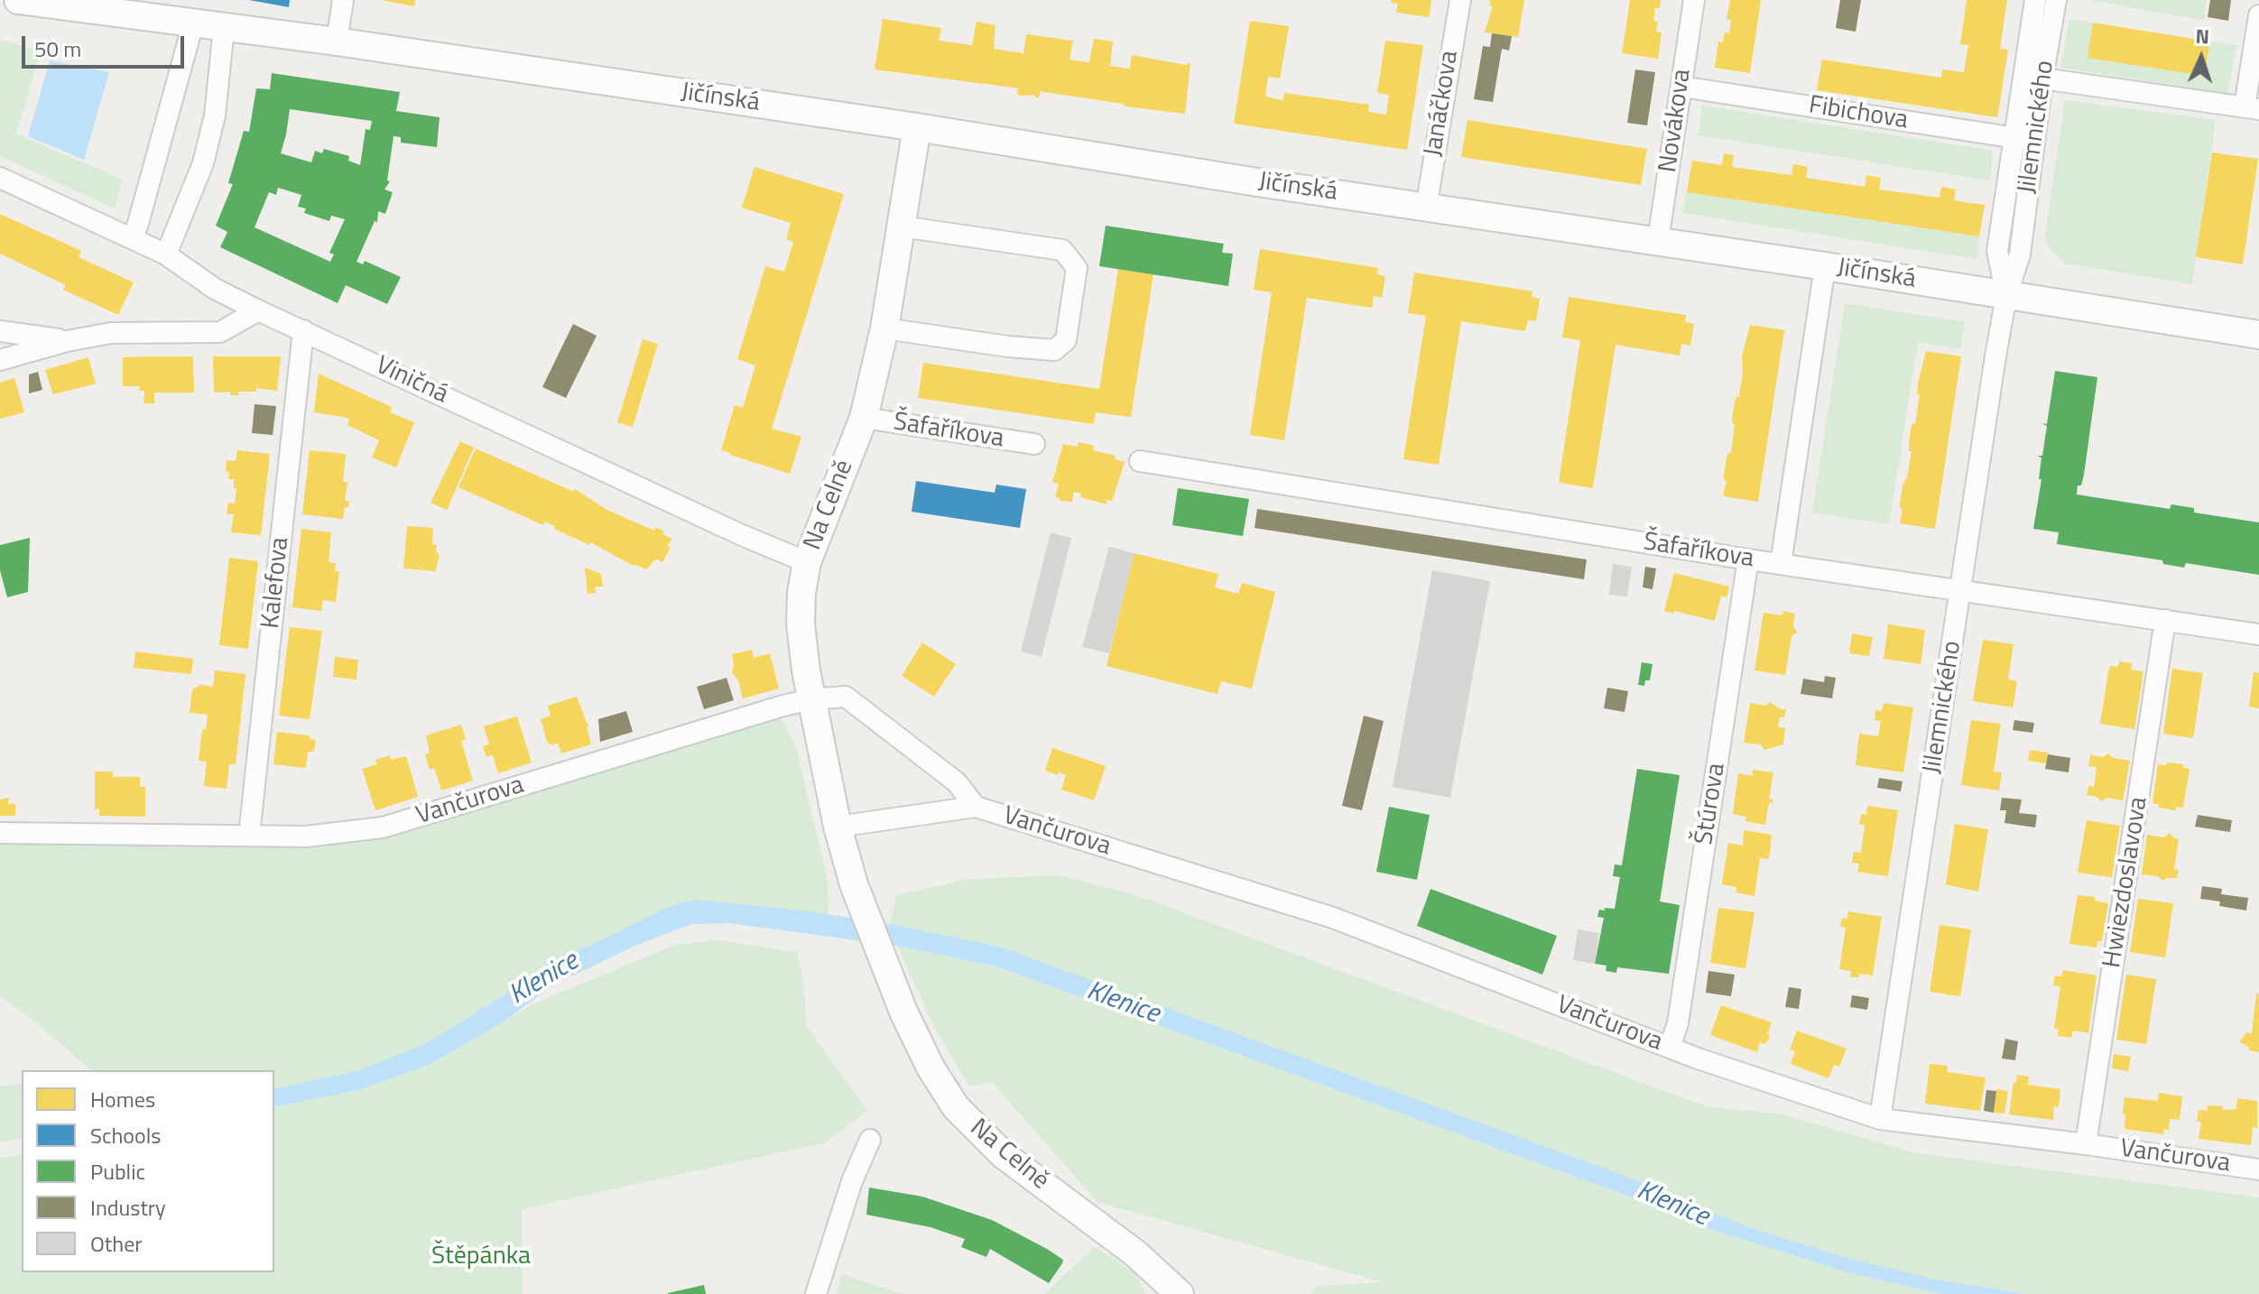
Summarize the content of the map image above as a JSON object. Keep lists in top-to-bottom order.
{
  "streets": {
    "street": [
      "Jičínská",
      "Janáčkova",
      "Fibichova",
      "Novákova",
      "Jilemnického",
      "Viničná",
      "Šafaříkova",
      "Na Celně",
      "Kalefova",
      "Vančurova",
      "Štúrova",
      "Hwiezdoslavova"
    ]
  },
  "crossings": [
    ["Jičínská", "Janáčkova"],
    ["Jičínská", "Novákova"],
    ["Jičínská", "Jilemnického"],
    ["Jičínská", "Na Celně"],
    ["Fibichova", "Novákova"],
    ["Fibichova", "Jilemnického"],
    ["Jilemnického", "Šafaříkova"],
    ["Jilemnického", "Vančurova"],
    ["Viničná", "Na Celně"],
    ["Viničná", "Kalefova"],
    ["Šafaříkova", "Na Celně"],
    ["Šafaříkova", "Štúrova"],
    ["Šafaříkova", "Hwiezdoslavova"],
    ["Na Celně", "Vančurova"],
    ["Kalefova", "Vančurova"],
    ["Vančurova", "Štúrova"],
    ["Vančurova", "Hwiezdoslavova"]
  ],
  "water": ["Klenice"],
  "parks": ["Štěpánka"],
  "legend": [
    "Homes",
    "Schools",
    "Public",
    "Industry",
    "Other"
  ],
  "scale_bar": "50 m",
  "north": "top"
}
